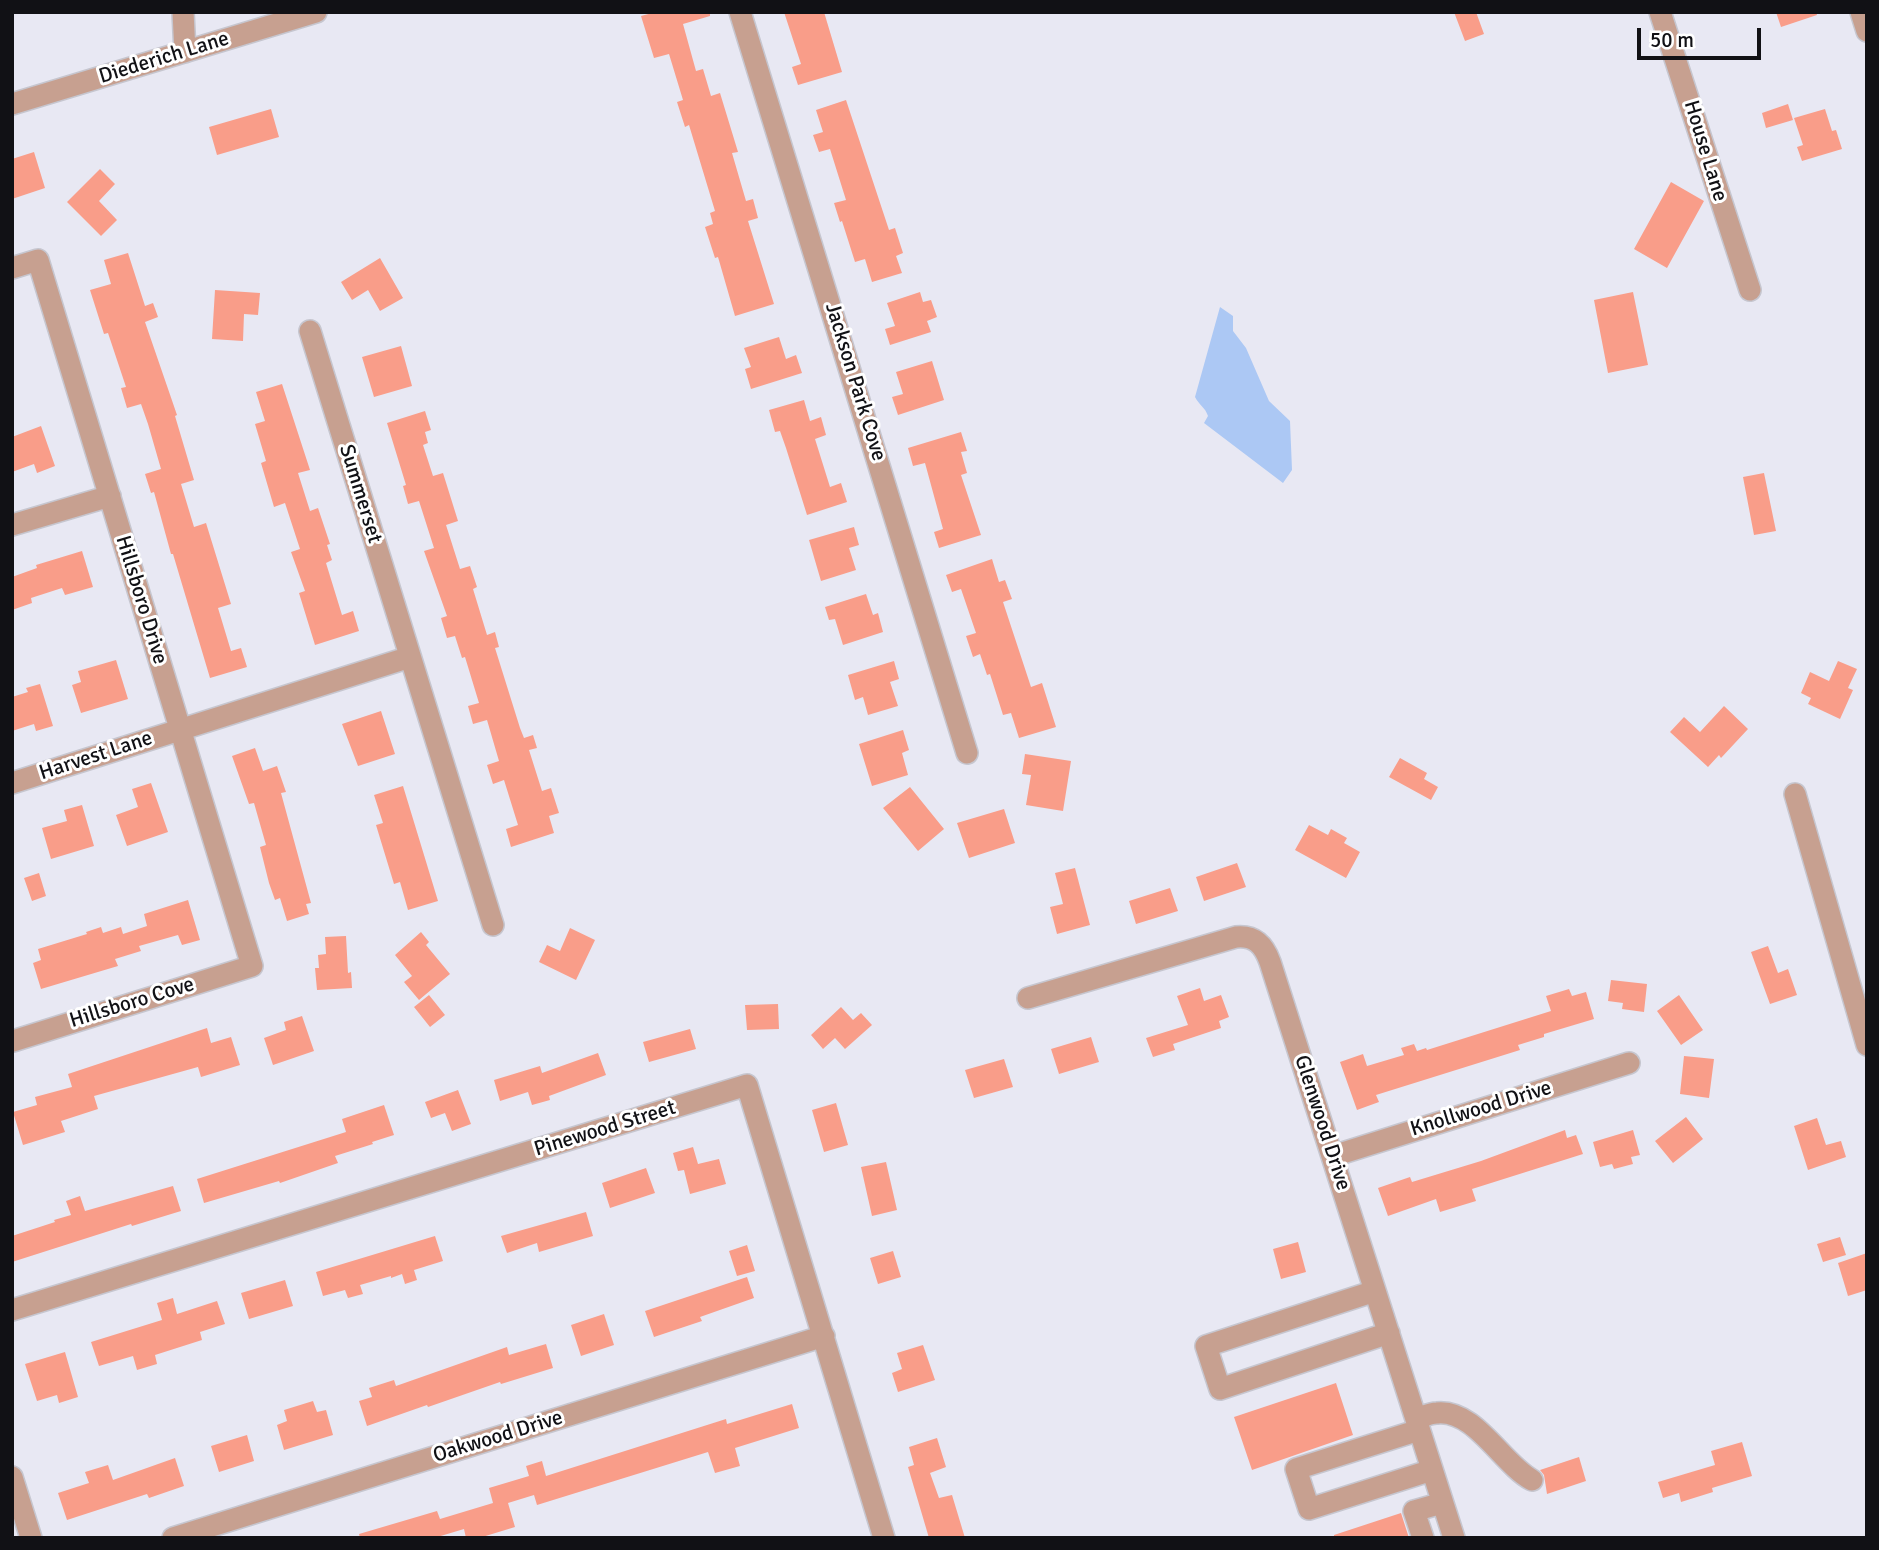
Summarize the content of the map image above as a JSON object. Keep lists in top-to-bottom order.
{
  "streets": {
    "street": [
      "Diederich Lane",
      "House Lane",
      "Jackson Park Cove",
      "Summerset",
      "Hillsboro Drive",
      "Harvest Lane",
      "Hillsboro Cove",
      "Knollwood Drive",
      "Glenwood Drive",
      "Pinewood Street",
      "Oakwood Drive"
    ]
  },
  "crossings": [
    ["Hillsboro Drive", "Harvest Lane"],
    ["Hillsboro Drive", "Hillsboro Cove"],
    ["Knollwood Drive", "Glenwood Drive"],
    ["Pinewood Street", "Oakwood Drive"]
  ],
  "scale_bar": "50 m"
}
